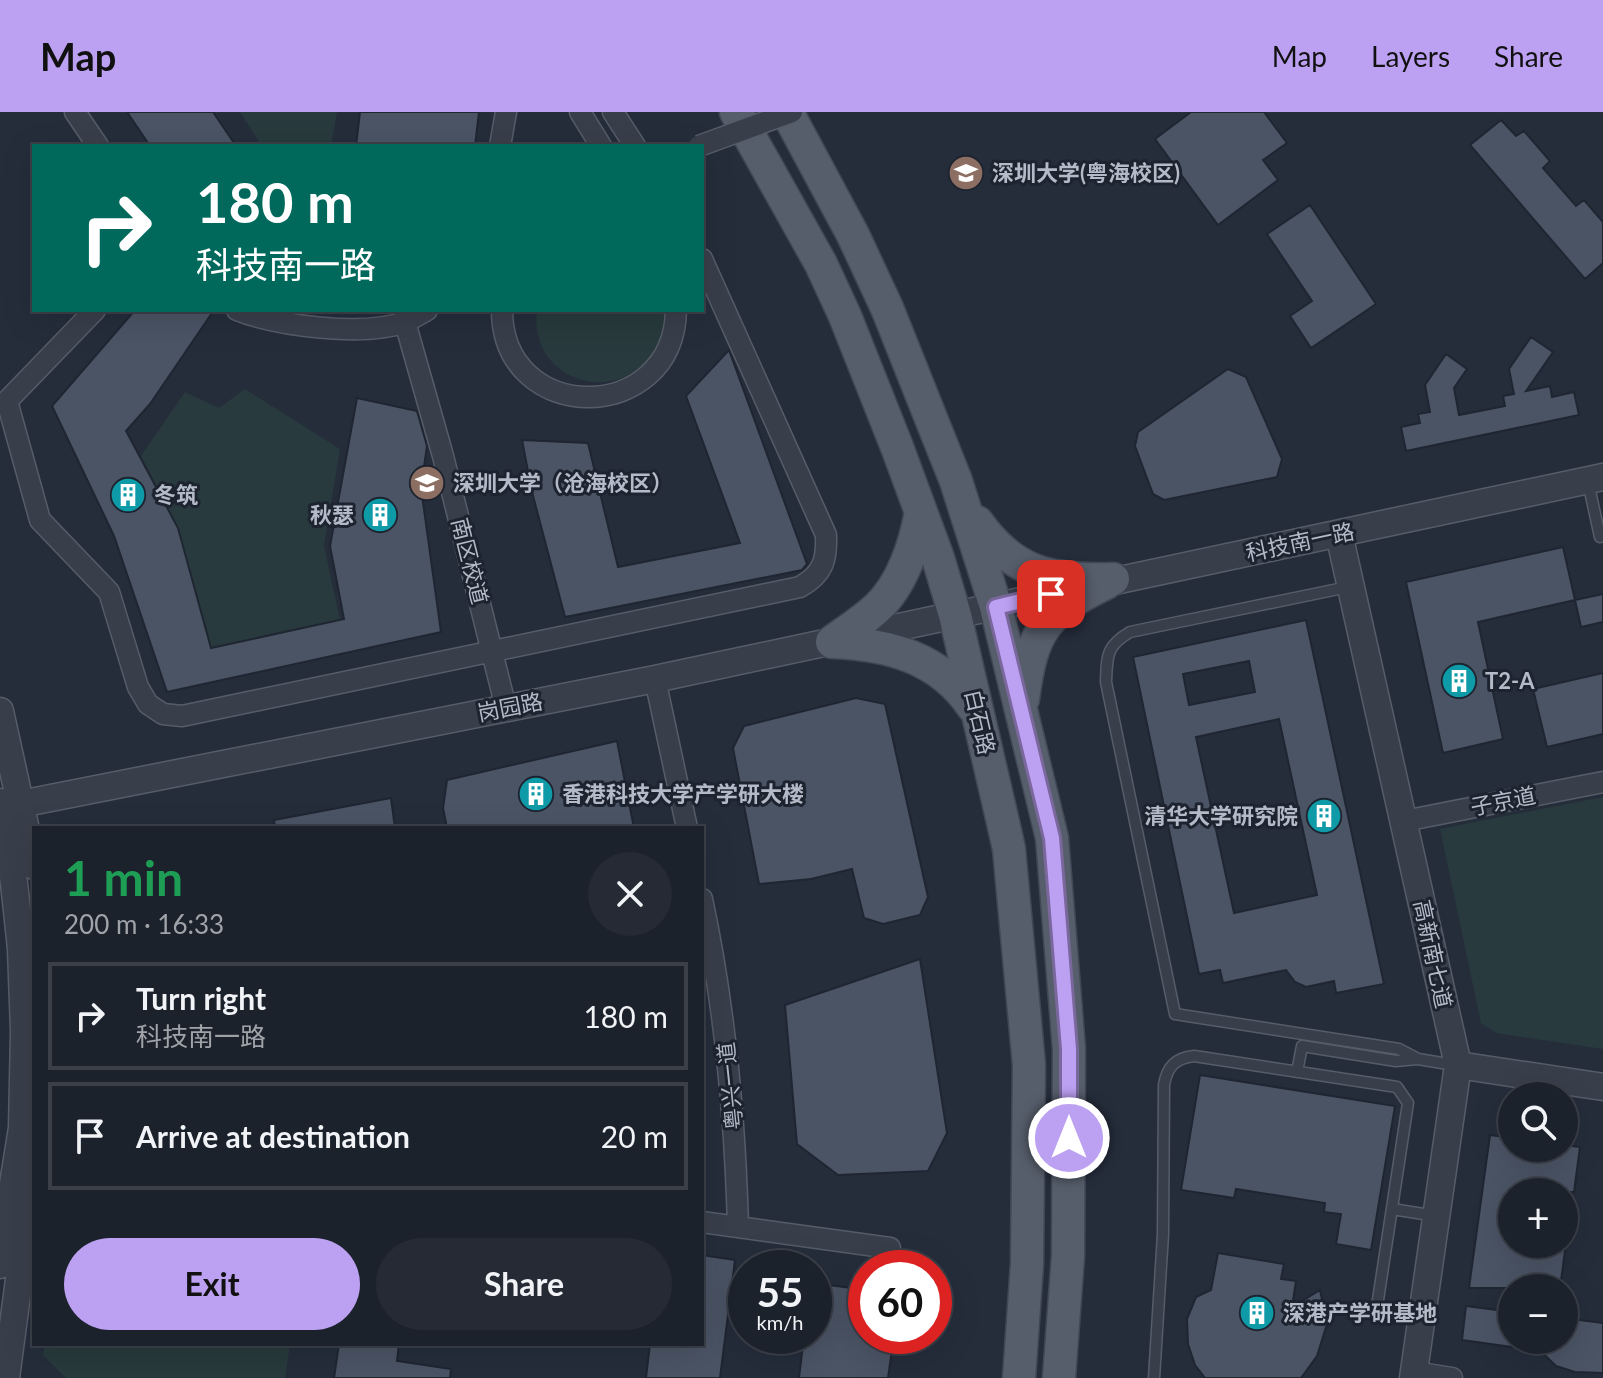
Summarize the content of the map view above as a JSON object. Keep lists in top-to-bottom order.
{
  "streets": {
    "main road": ["白石路"],
    "street": [
      "科技南一路",
      "南区校道",
      "岗园路",
      "子京道",
      "高新南七道",
      "粤兴一道"
    ]
  },
  "crossings": [
    ["科技南一路", "岗园路"],
    ["科技南一路", "白石路"],
    ["科技南一路", "高新南七道"],
    ["南区校道", "岗园路"],
    ["岗园路", "白石路"],
    ["子京道", "高新南七道"]
  ],
  "places": {
    "school or university": ["深圳大学(粤海校区)", "深圳大学（沧海校区）"],
    "building": [
      "冬筑",
      "秋瑟",
      "T2-A",
      "香港科技大学产学研大楼",
      "清华大学研究院",
      "深港产学研基地"
    ]
  },
  "page": {
    "header": "Map",
    "nav": ["Map", "Layers", "Share"],
    "turn": ["180 m", "科技南一路"],
    "heading": ["1 min", "200 m · 16:33"],
    "list": [
      {
        "name": "Turn right",
        "note": "科技南一路",
        "value": "180 m"
      },
      {
        "name": "Arrive at destination",
        "value": "20 m"
      }
    ],
    "map_buttons": ["+", "−"],
    "buttons": ["Exit", "Share"],
    "speed": "55 km/h",
    "limit": "60"
  }
}
